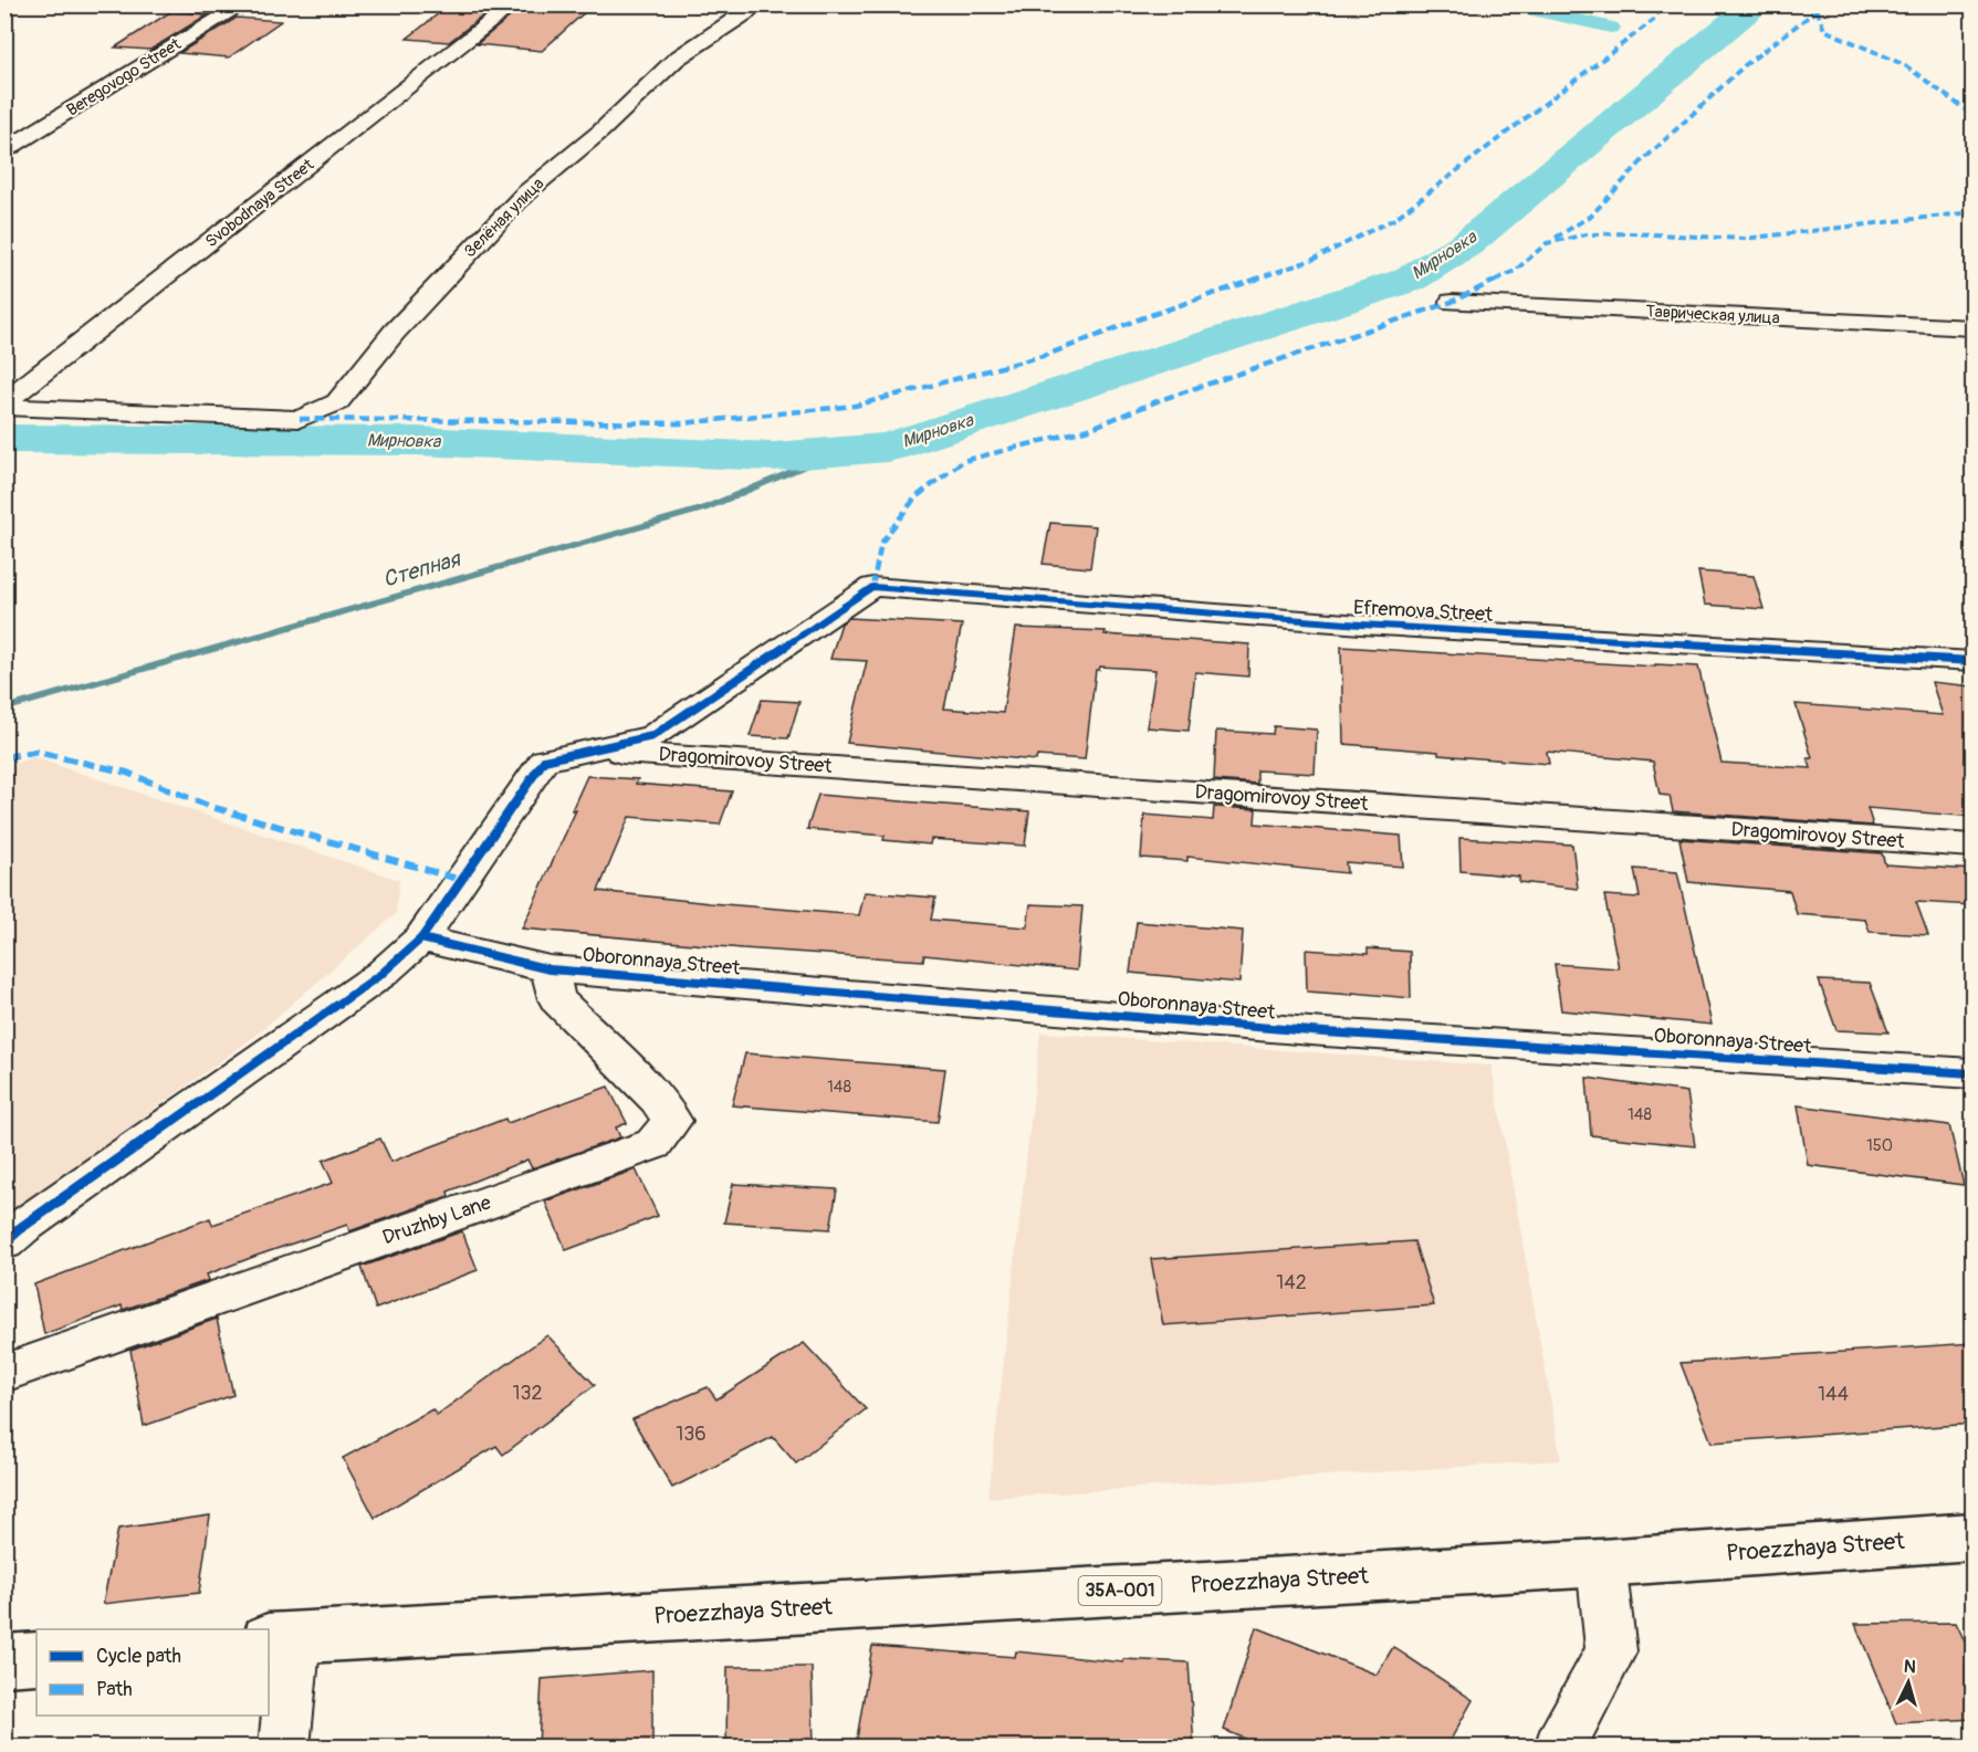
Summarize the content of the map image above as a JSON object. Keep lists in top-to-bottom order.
{
  "streets": {
    "highway": ["Proezzhaya Street", "35А-001"],
    "street": [
      "Beregovogo Street",
      "Svobodnaya Street",
      "Зелёная улица",
      "Таврическая улица",
      "Efremova Street",
      "Dragomirovoy Street",
      "Oboronnaya Street",
      "Druzhby Lane"
    ]
  },
  "crossings": [
    ["Svobodnaya Street", "Зелёная улица"],
    ["Efremova Street", "Dragomirovoy Street"],
    ["Oboronnaya Street", "Druzhby Lane"]
  ],
  "water": ["Мирновка", "Степная"],
  "house_numbers": [
    "148",
    "148",
    "150",
    "142",
    "132",
    "144",
    "136"
  ],
  "legend": ["Cycle path", "Path"],
  "north": "top"
}
